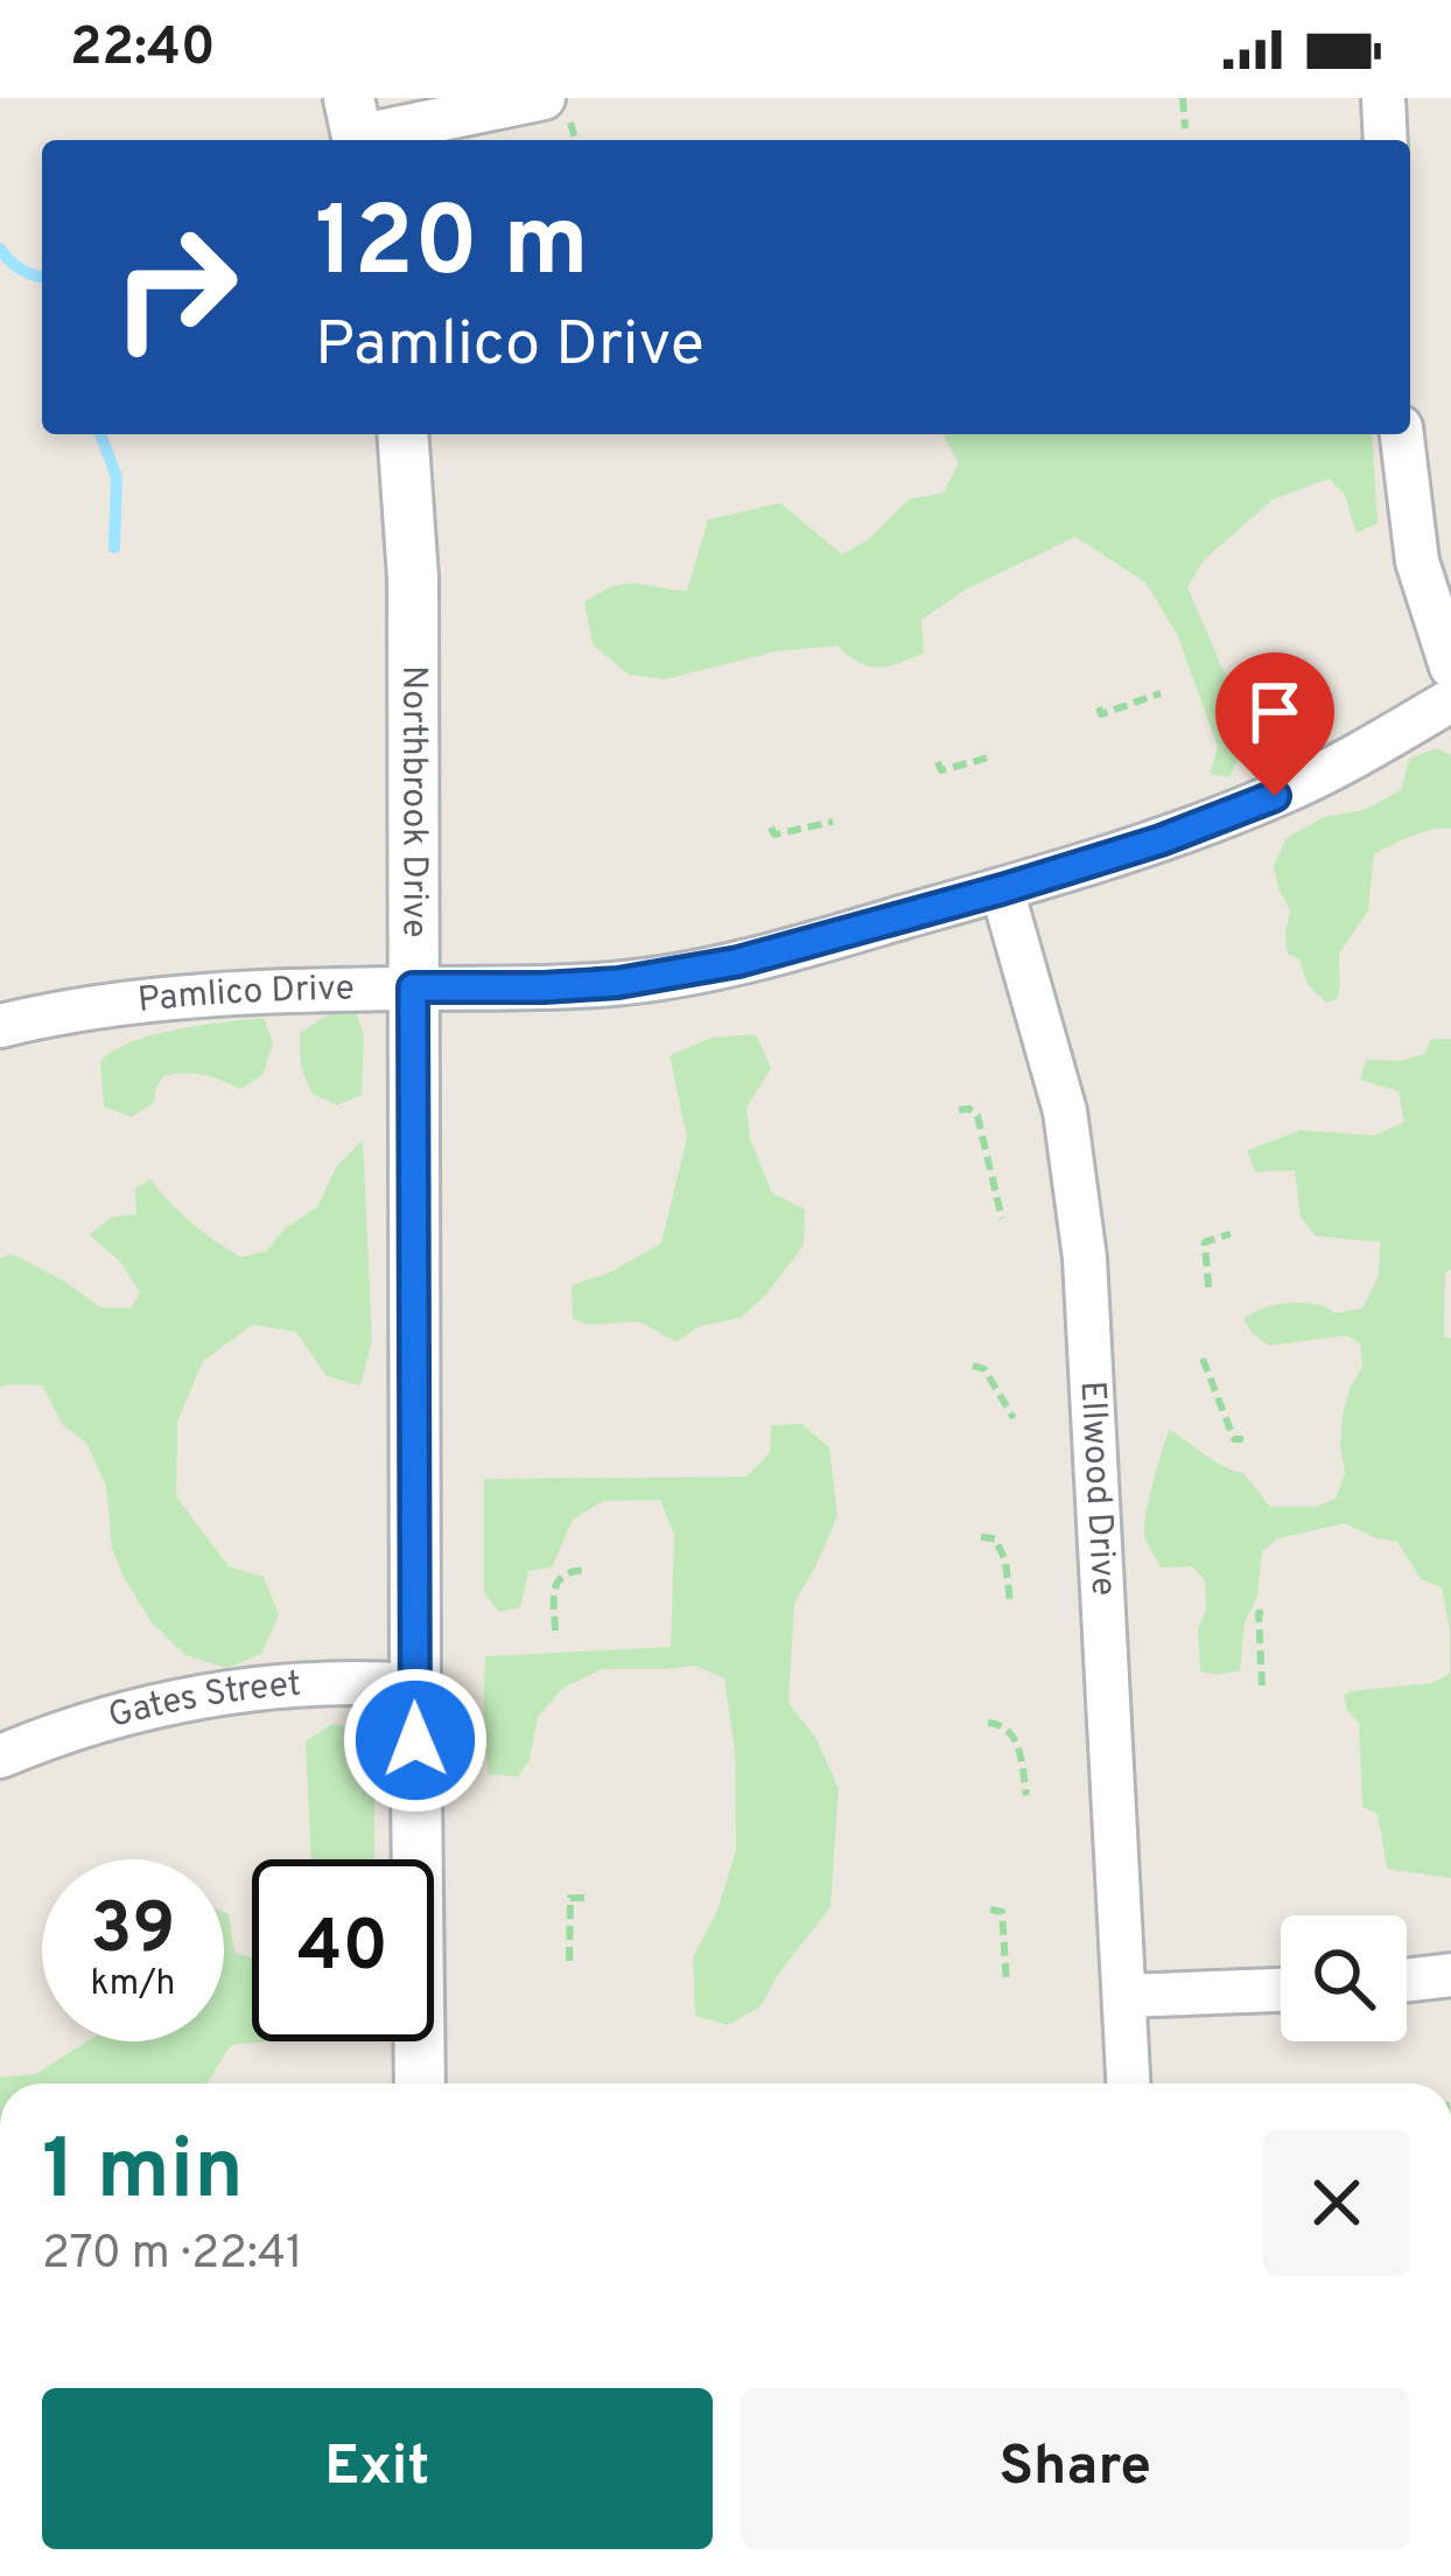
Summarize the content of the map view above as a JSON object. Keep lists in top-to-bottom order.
{
  "streets": {
    "street": [
      "Northbrook Drive",
      "Pamlico Drive",
      "Ellwood Drive",
      "Gates Street"
    ]
  },
  "crossings": [
    ["Northbrook Drive", "Pamlico Drive"],
    ["Northbrook Drive", "Gates Street"],
    ["Pamlico Drive", "Ellwood Drive"]
  ],
  "page": {
    "status": "22:40",
    "turn": ["120 m", "Pamlico Drive"],
    "speed": "39 km/h",
    "limit": "40",
    "heading": ["1 min", "270 m · 22:41"],
    "buttons": ["Exit", "Share"]
  }
}
